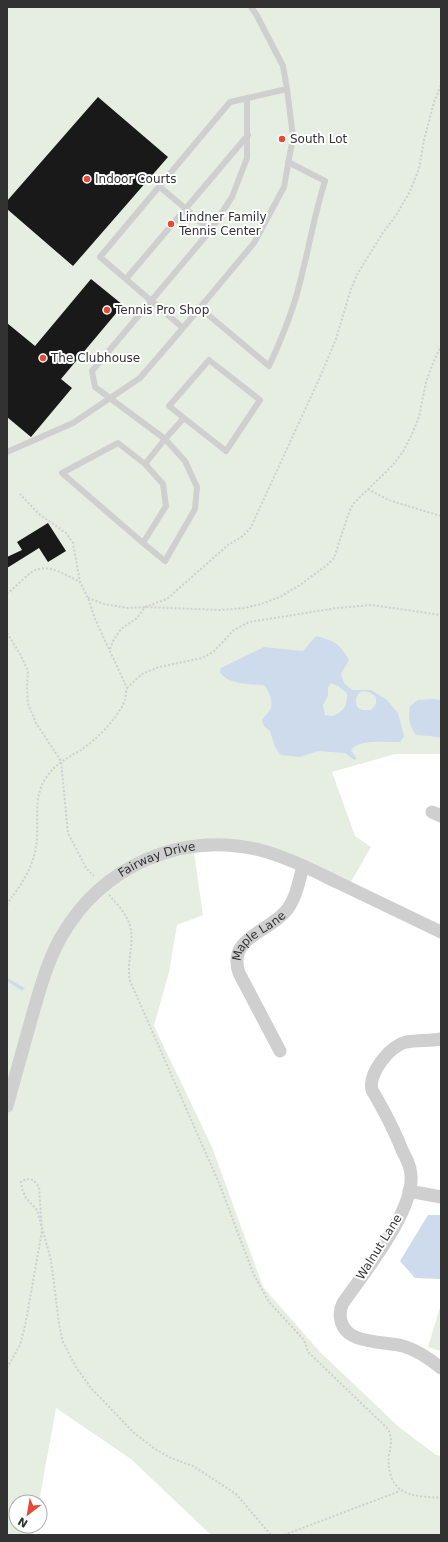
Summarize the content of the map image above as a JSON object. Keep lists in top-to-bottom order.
{
  "streets": {
    "street": ["Fairway Drive", "Maple Lane", "Walnut Lane"]
  },
  "crossings": [
    ["Fairway Drive", "Maple Lane"]
  ],
  "places": [
    "South Lot",
    "Indoor Courts",
    "Lindner Family Tennis Center",
    "Tennis Pro Shop",
    "The Clubhouse"
  ],
  "north": "bottom left"
}
